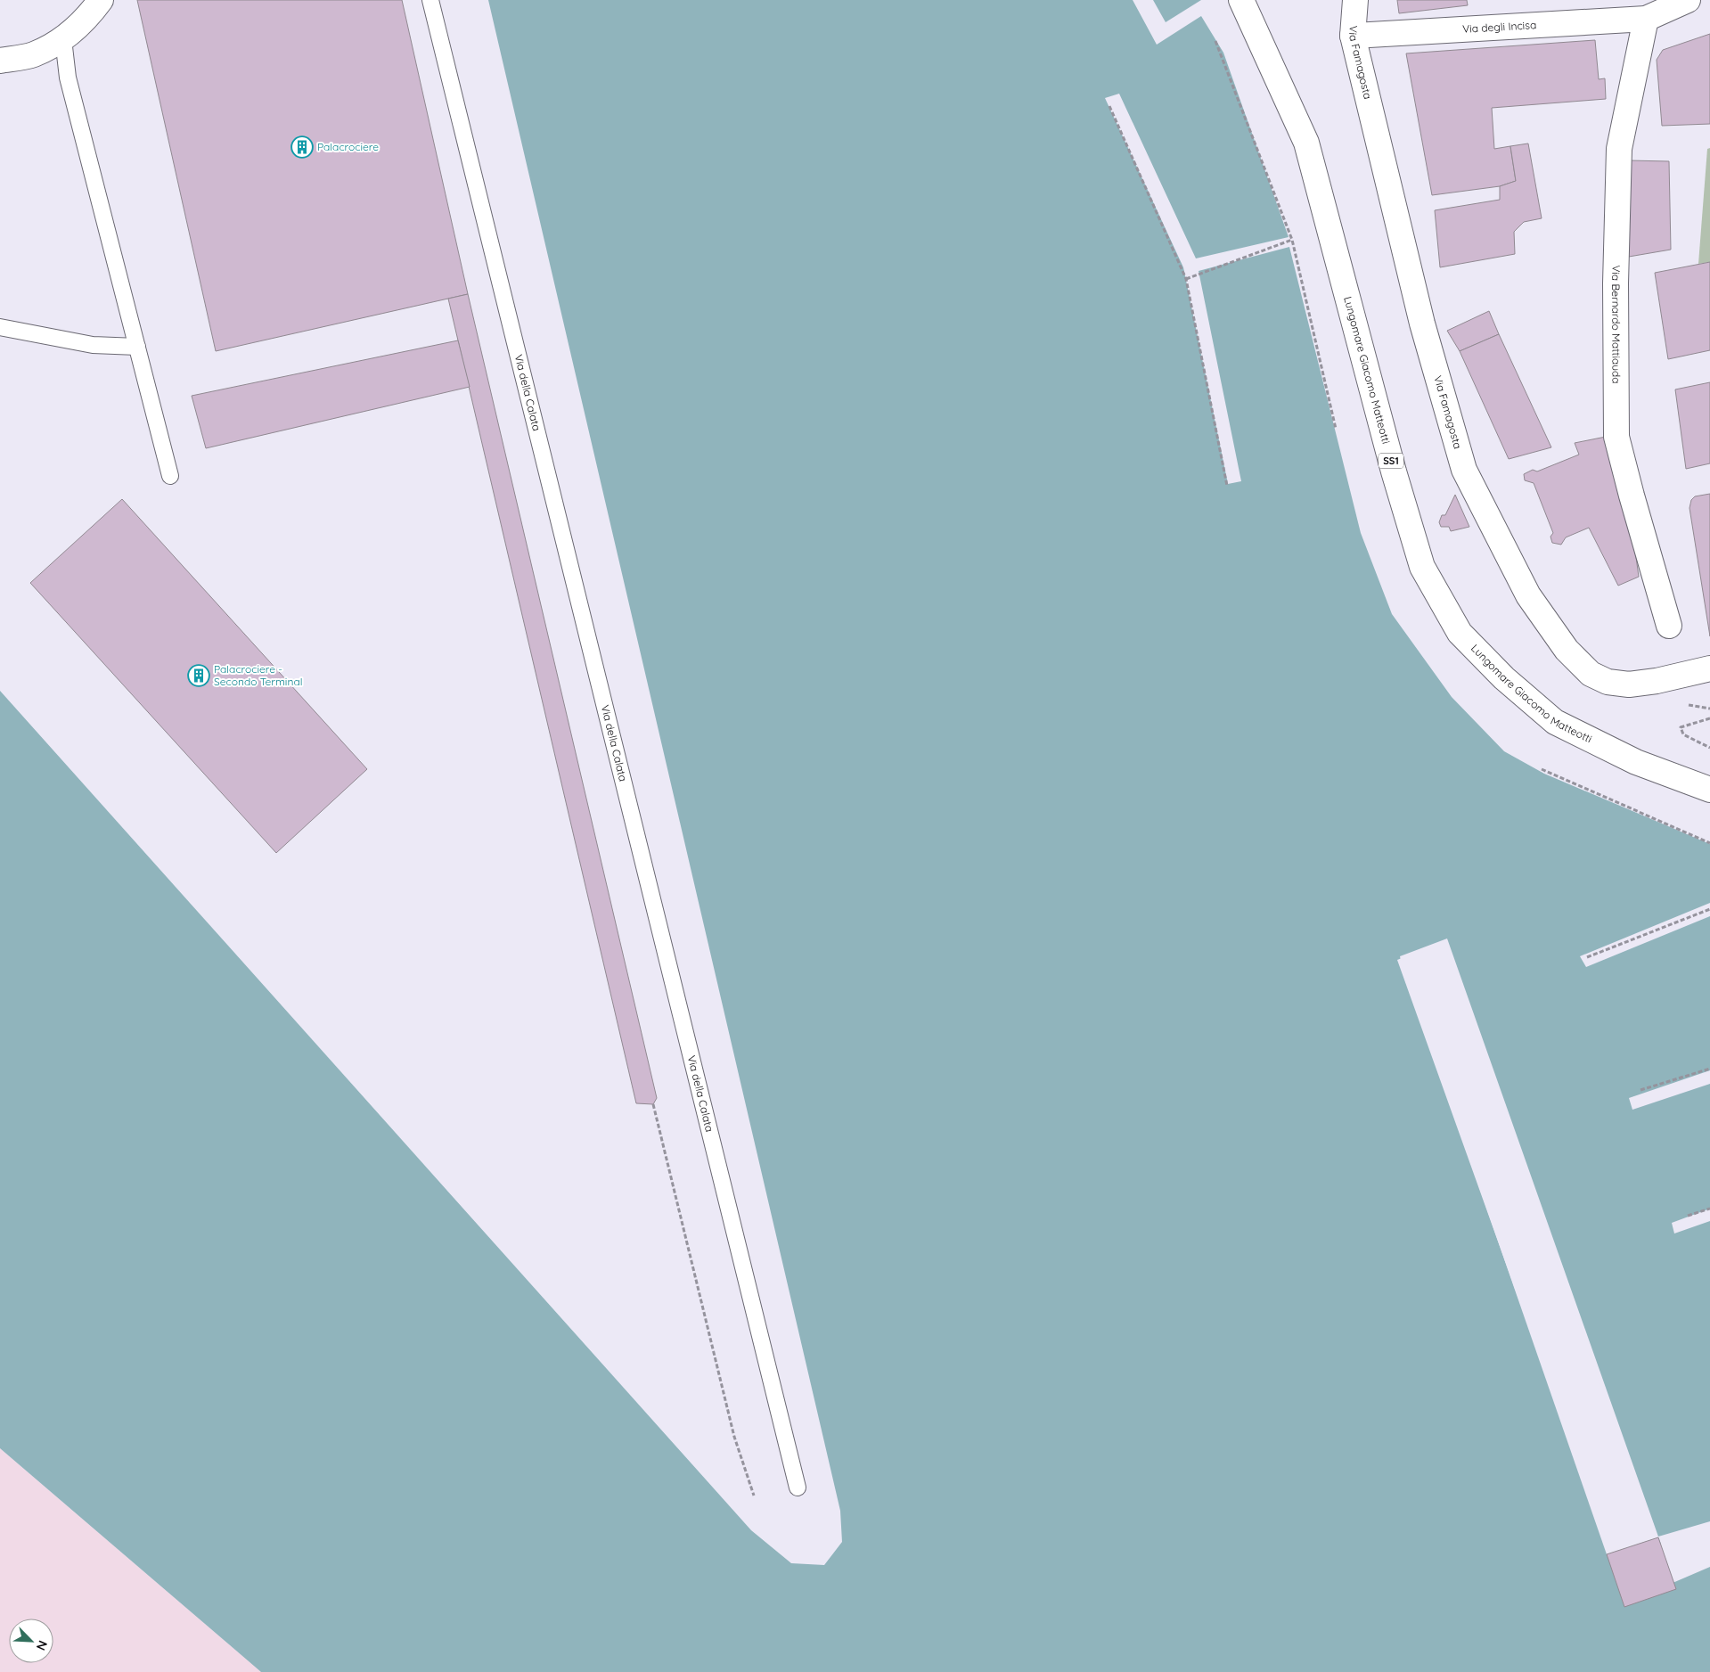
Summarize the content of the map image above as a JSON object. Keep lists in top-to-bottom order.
{
  "streets": {
    "street": [
      "Via degli Incisa",
      "Via Famagosta",
      "Via Bernardo Mattiauda",
      "Lungomare Giacomo Matteotti",
      "SS1"
    ],
    "lane": ["Via della Calata"]
  },
  "crossings": [
    ["Via degli Incisa", "Via Famagosta"],
    ["Via degli Incisa", "Via Bernardo Mattiauda"]
  ],
  "places": {
    "building": ["Palacrociere", "Palacrociere - Secondo Terminal"]
  },
  "north": "bottom right"
}
